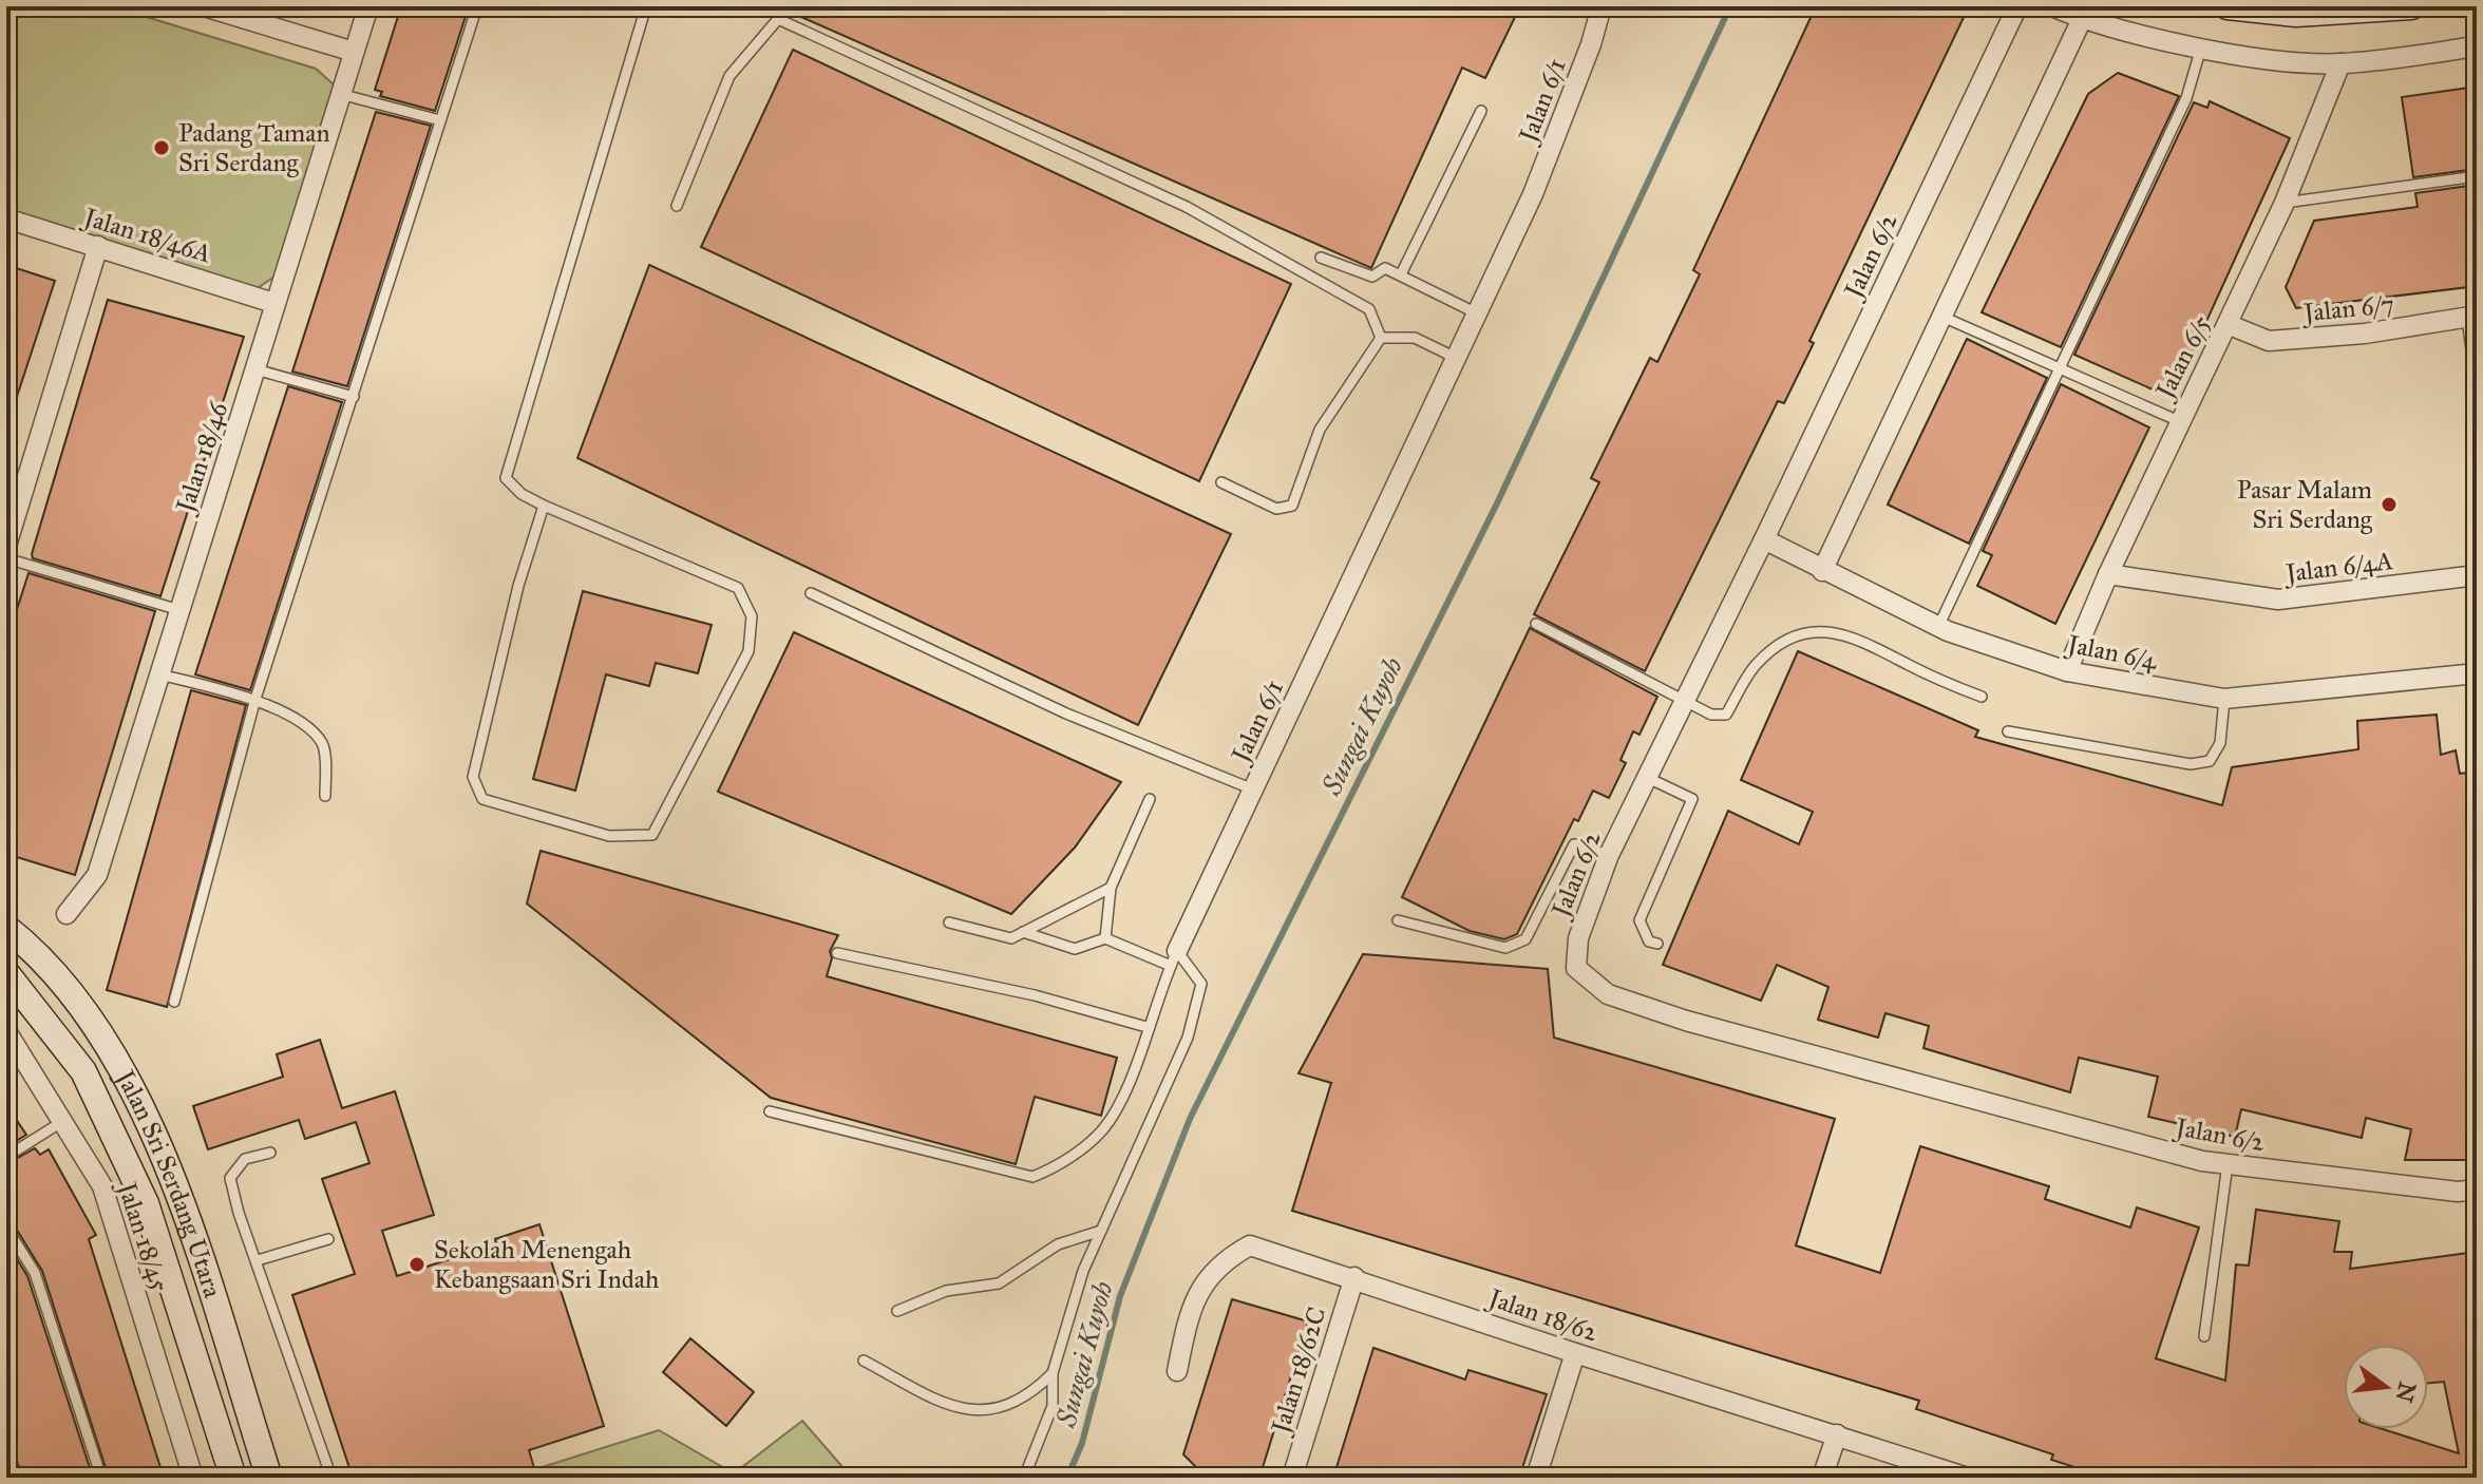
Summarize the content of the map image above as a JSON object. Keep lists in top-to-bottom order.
{
  "streets": {
    "street": [
      "Jalan 6/1",
      "Jalan 18/46A",
      "Jalan 6/2",
      "Jalan 6/7",
      "Jalan 6/5",
      "Jalan 18/46",
      "Jalan 6/4A",
      "Jalan 6/4",
      "Jalan Sri Serdang Utara",
      "Jalan 18/45",
      "Jalan 18/62",
      "Jalan 18/62C"
    ]
  },
  "crossings": [
    ["Jalan 18/46A", "Jalan 18/46"],
    ["Jalan 6/2", "Jalan 6/4"],
    ["Jalan 6/7", "Jalan 6/5"],
    ["Jalan 6/5", "Jalan 6/4A"],
    ["Jalan 6/5", "Jalan 6/4"],
    ["Jalan 18/62", "Jalan 18/62C"]
  ],
  "water": ["Sungai Kuyoh"],
  "places": ["Padang Taman Sri Serdang", "Pasar Malam Sri Serdang", "Sekolah Menengah Kebangsaan Sri Indah"],
  "north": "right"
}
